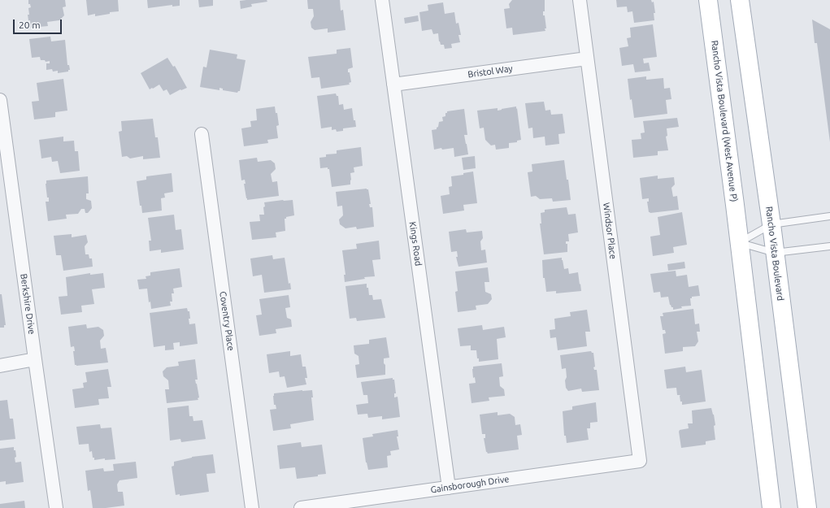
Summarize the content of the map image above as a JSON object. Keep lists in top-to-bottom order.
{
  "streets": {
    "main road": ["Rancho Vista Boulevard (West Avenue P)", "Rancho Vista Boulevard"],
    "street": [
      "Bristol Way",
      "Windsor Place",
      "Kings Road",
      "Berkshire Drive",
      "Coventry Place",
      "Gainsborough Drive"
    ]
  },
  "crossings": [
    ["Bristol Way", "Windsor Place"],
    ["Bristol Way", "Kings Road"],
    ["Windsor Place", "Gainsborough Drive"],
    ["Kings Road", "Gainsborough Drive"]
  ],
  "scale_bar": "20 m"
}
